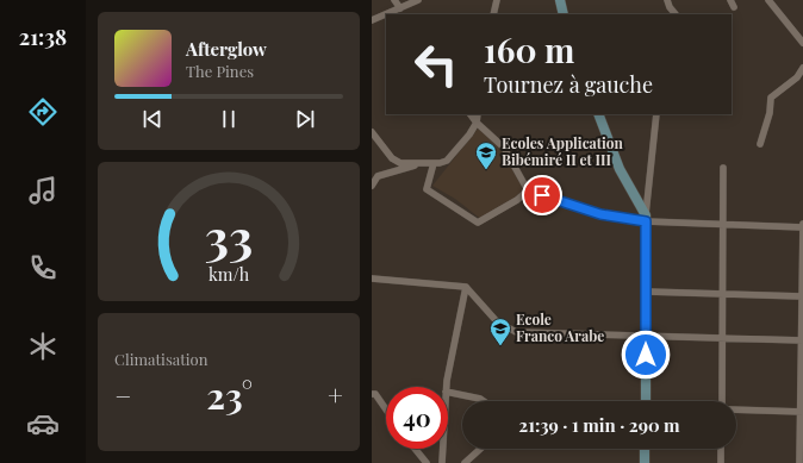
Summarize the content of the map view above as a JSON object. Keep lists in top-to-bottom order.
{
  "places": {
    "school or university": ["Ecoles Application Bibémiré II et III", "Ecole Franco Arabe"]
  },
  "page": {
    "tabs": "21:38",
    "turn": ["160 m", "Tournez à gauche"],
    "song": ["Afterglow", "The Pines"],
    "tile": "Climatisation",
    "heat": ["−", "23°", "+"],
    "limit": "40",
    "trip": "21:39 · 1 min · 290 m",
    "gauge": ["33", "km/h"]
  }
}
